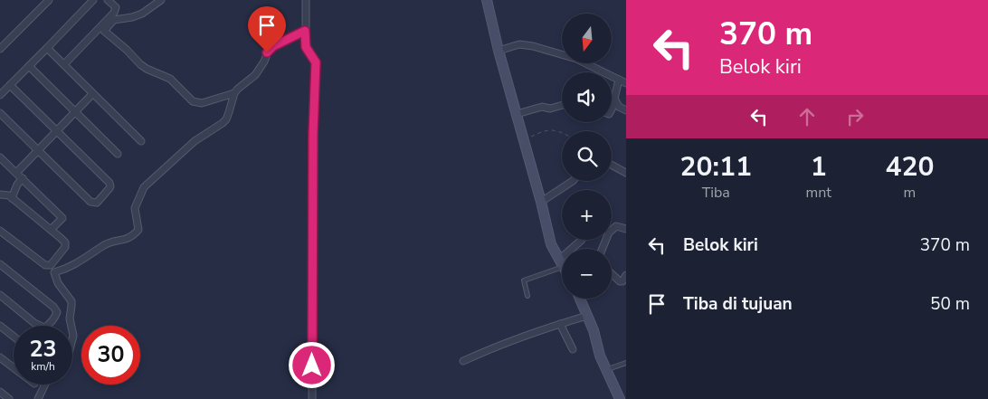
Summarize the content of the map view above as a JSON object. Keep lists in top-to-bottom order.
{
  "north": "bottom",
  "page": {
    "turn": ["370 m", "Belok kiri"],
    "map_buttons": ["+", "−"],
    "eta": [
      "20:11",
      "Tiba",
      "1",
      "mnt",
      "420",
      "m"
    ],
    "list": [
      {
        "name": "Belok kiri",
        "value": "370 m"
      },
      {
        "name": "Tiba di tujuan",
        "value": "50 m"
      }
    ],
    "speed": "23 km/h",
    "limit": "30"
  }
}
